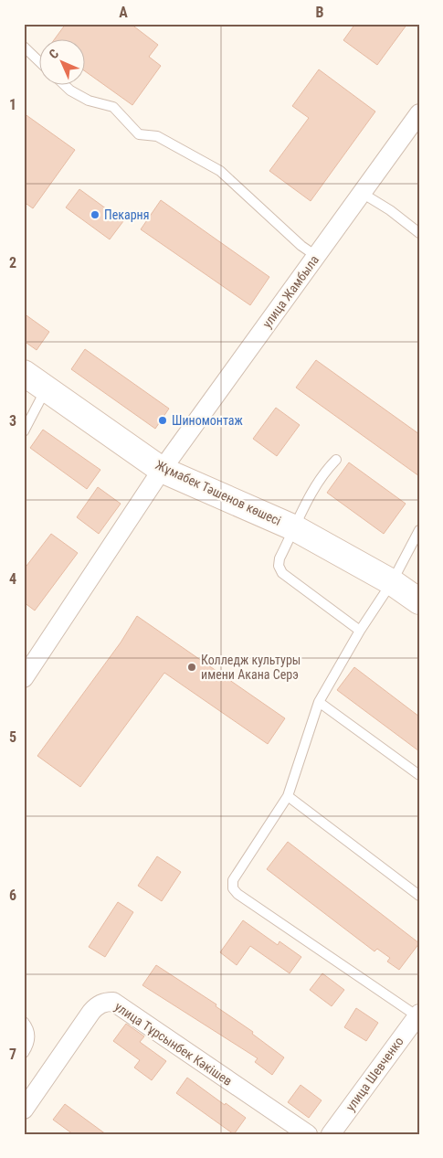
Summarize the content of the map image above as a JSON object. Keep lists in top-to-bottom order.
{
  "streets": {
    "main road": ["Жұмабек Тәшенов көшесі"],
    "street": ["улица Жамбыла", "улица Тұрсынбек Кәкішев", "улица Шевченко"]
  },
  "crossings": [
    ["улица Жамбыла", "Жұмабек Тәшенов көшесі"]
  ],
  "places": ["Пекарня", "Шиномонтаж", "Колледж культуры имени Акана Серэ"],
  "north": "top left",
  "grid": {
    "columns": ["A", "B"],
    "rows": [
      "1",
      "2",
      "3",
      "4",
      "5",
      "6",
      "7"
    ]
  }
}
